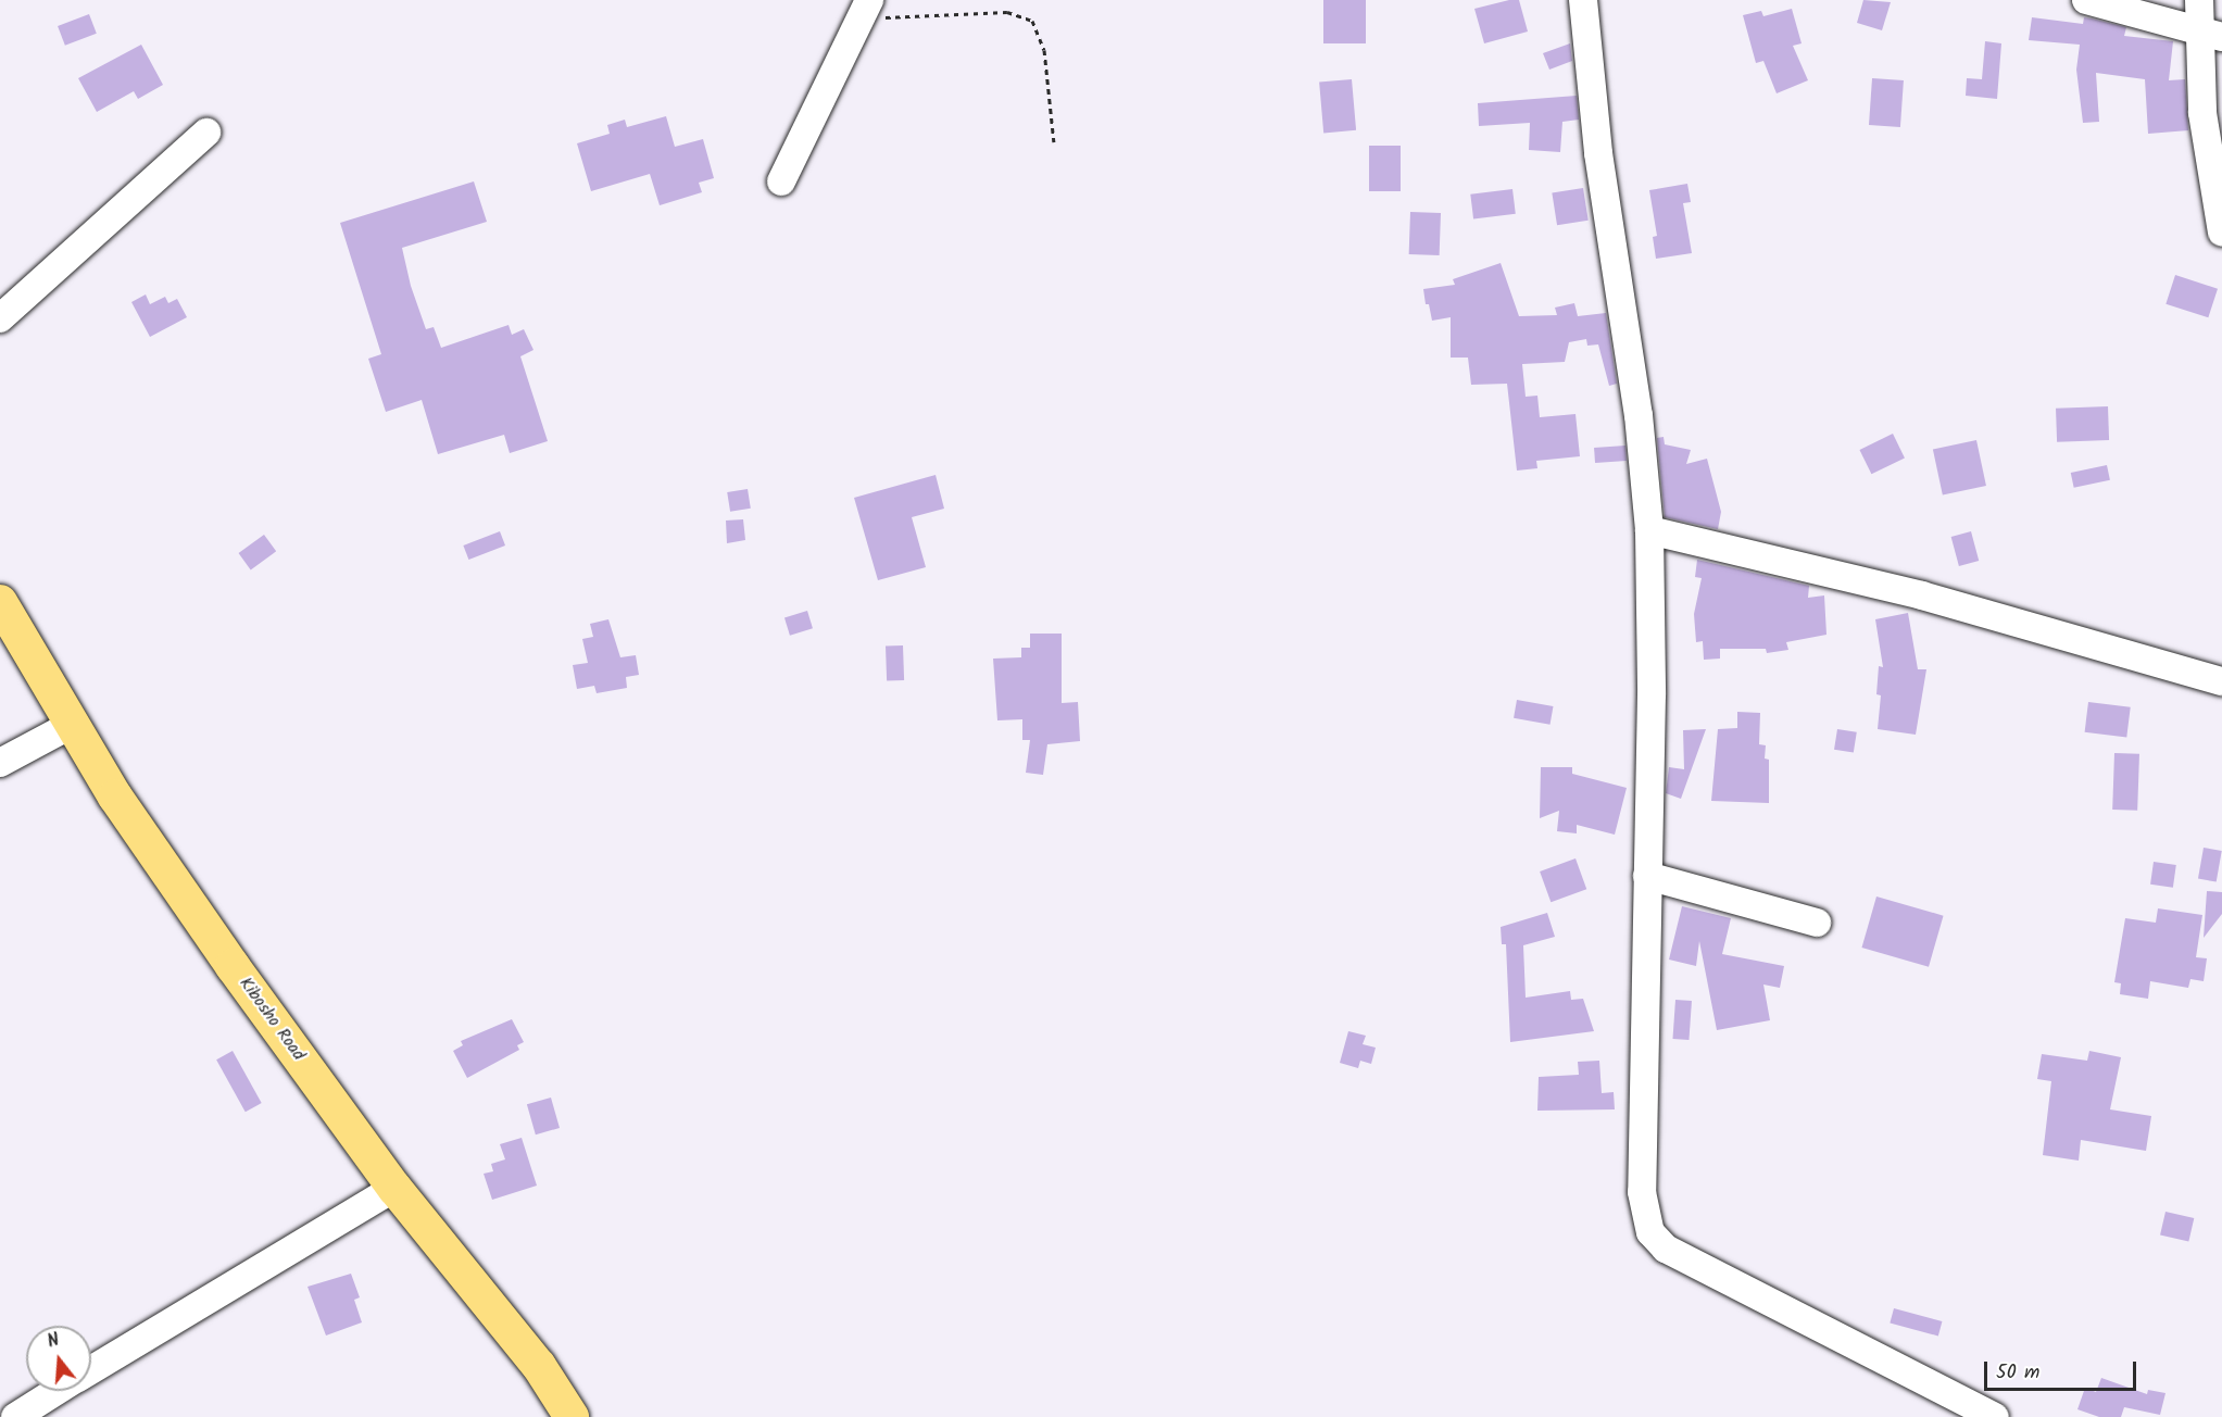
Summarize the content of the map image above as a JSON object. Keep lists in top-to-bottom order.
{
  "streets": {
    "main road": ["Kibosho Road"]
  },
  "scale_bar": "50 m",
  "north": "top"
}
